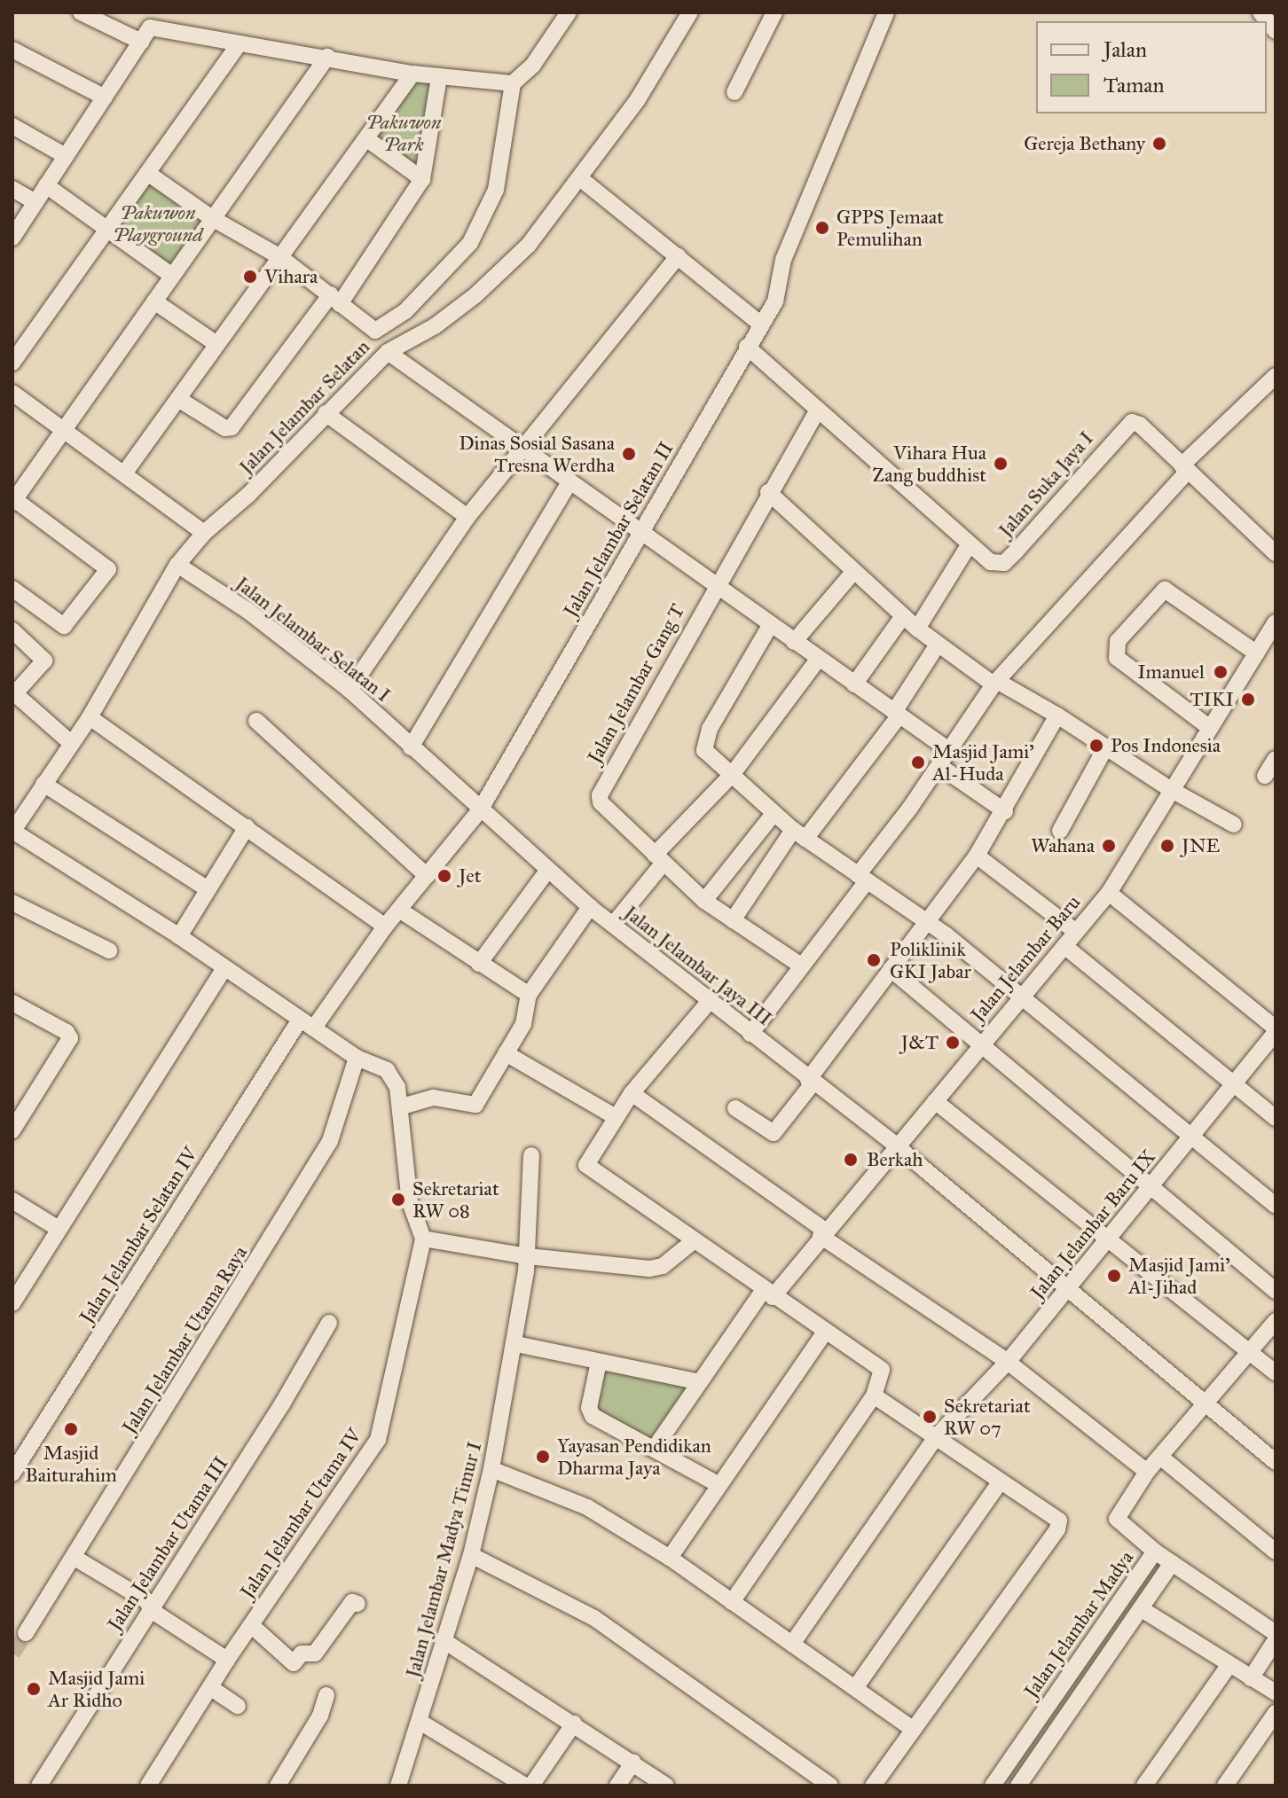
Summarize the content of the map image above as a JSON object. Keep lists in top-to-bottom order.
{
  "streets": {
    "street": [
      "Jalan Jelambar Selatan",
      "Jalan Suka Jaya I",
      "Jalan Jelambar Selatan II",
      "Jalan Jelambar Selatan I",
      "Jalan Jelambar Gang T",
      "Jalan Jelambar Baru",
      "Jalan Jelambar Jaya III",
      "Jalan Jelambar Baru IX",
      "Jalan Jelambar Selatan IV",
      "Jalan Jelambar Utama Raya",
      "Jalan Jelambar Utama IV",
      "Jalan Jelambar Utama III",
      "Jalan Jelambar Madya Timur I",
      "Jalan Jelambar Madya"
    ]
  },
  "crossings": [
    ["Jalan Jelambar Selatan", "Jalan Jelambar Selatan I"],
    ["Jalan Suka Jaya I", "Jalan Jelambar Selatan II"],
    ["Jalan Jelambar Selatan II", "Jalan Jelambar Selatan I"],
    ["Jalan Jelambar Selatan II", "Jalan Jelambar Jaya III"],
    ["Jalan Jelambar Selatan II", "Jalan Jelambar Selatan IV"],
    ["Jalan Jelambar Selatan I", "Jalan Jelambar Jaya III"],
    ["Jalan Jelambar Baru", "Jalan Jelambar Jaya III"],
    ["Jalan Jelambar Jaya III", "Jalan Jelambar Baru IX"]
  ],
  "parks": ["Pakuwon Park", "Pakuwon Playground"],
  "places": [
    "Gereja Bethany",
    "GPPS Jemaat Pemulihan",
    "Vihara",
    "Dinas Sosial Sasana Tresna Werdha",
    "Vihara Hua Zang buddhist",
    "Imanuel",
    "TIKI",
    "Pos Indonesia",
    "Masjid Jami' Al-Huda",
    "Wahana",
    "JNE",
    "Jet",
    "Poliklinik GKI Jabar",
    "J&T",
    "Berkah",
    "Sekretariat RW 08",
    "Masjid Jami' Al-Jihad",
    "Sekretariat RW 07",
    "Masjid Baiturahim",
    "Yayasan Pendidikan Dharma Jaya",
    "Masjid Jami Ar Ridho"
  ],
  "legend": ["Jalan", "Taman"]
}
